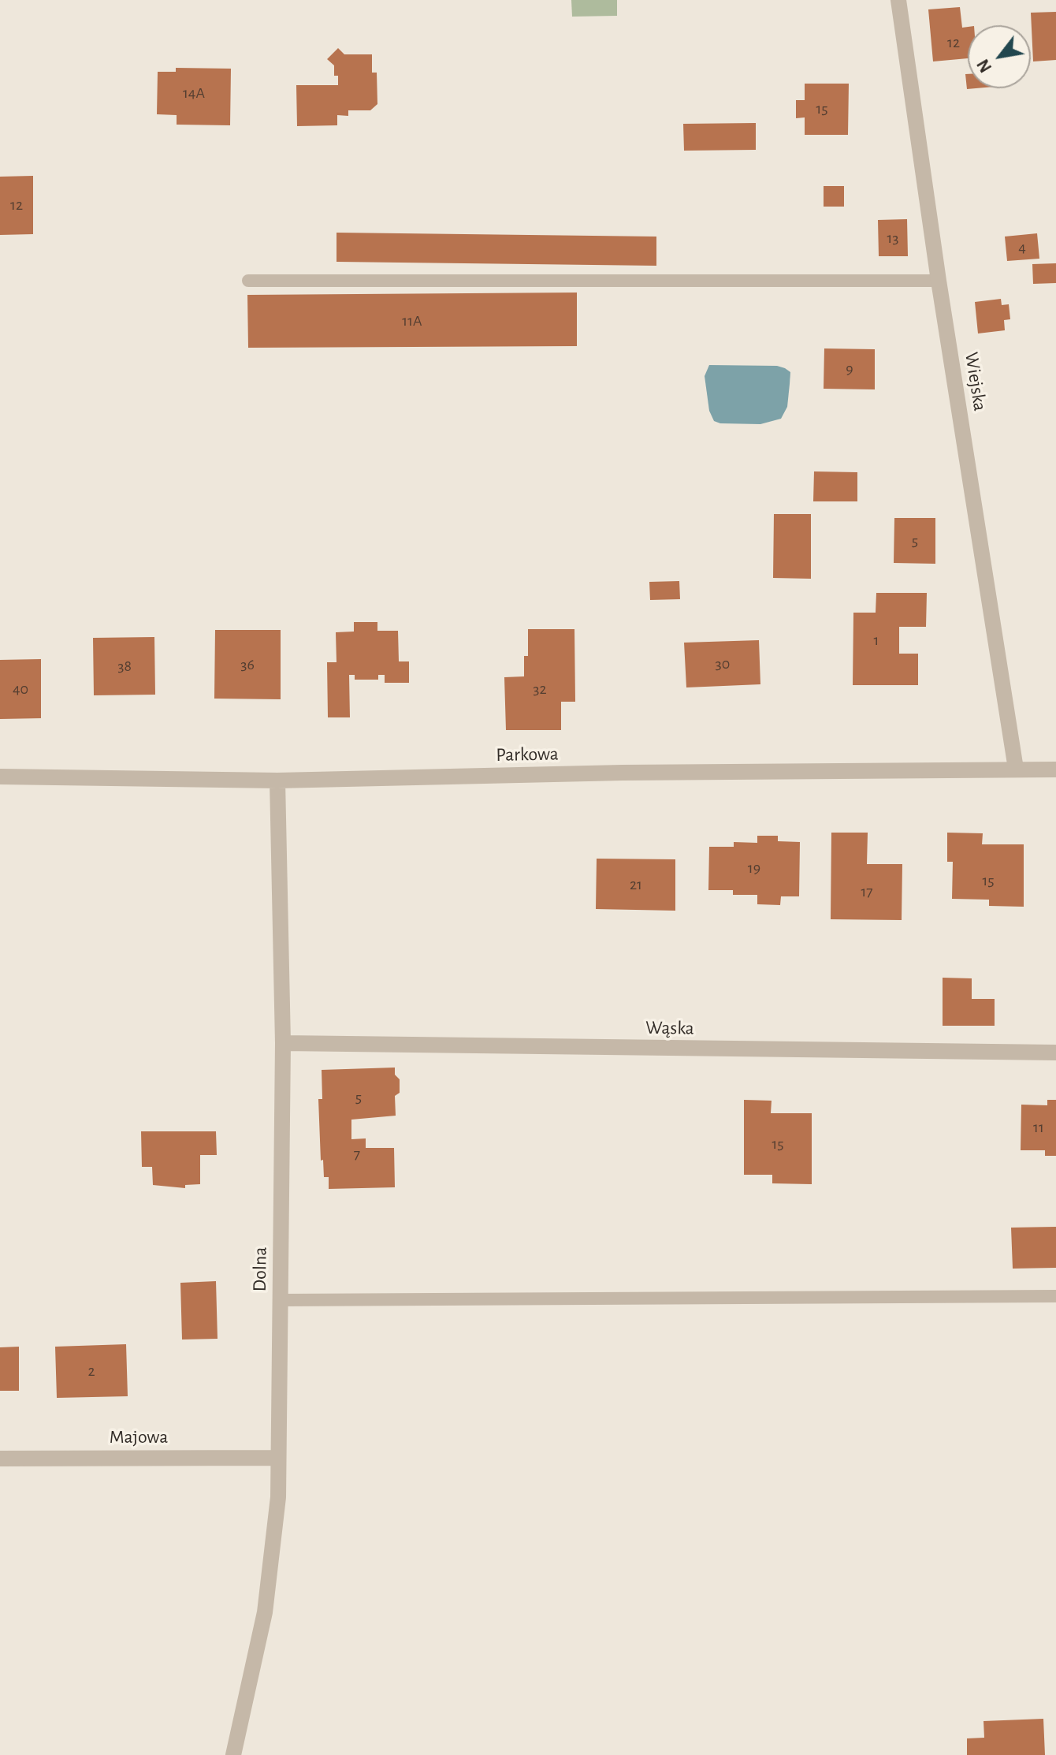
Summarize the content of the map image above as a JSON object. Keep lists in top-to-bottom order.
{
  "streets": {
    "street": [
      "Wiejska",
      "Parkowa",
      "Wąska",
      "Dolna",
      "Majowa"
    ]
  },
  "crossings": [
    ["Wiejska", "Parkowa"],
    ["Parkowa", "Dolna"],
    ["Wąska", "Dolna"],
    ["Dolna", "Majowa"]
  ],
  "house_numbers": [
    "12",
    "14A",
    "15",
    "12",
    "13",
    "4",
    "11A",
    "9",
    "5",
    "1",
    "30",
    "36",
    "38",
    "40",
    "32",
    "19",
    "15",
    "21",
    "17",
    "5",
    "11",
    "15",
    "7",
    "2"
  ],
  "north": "bottom left"
}
